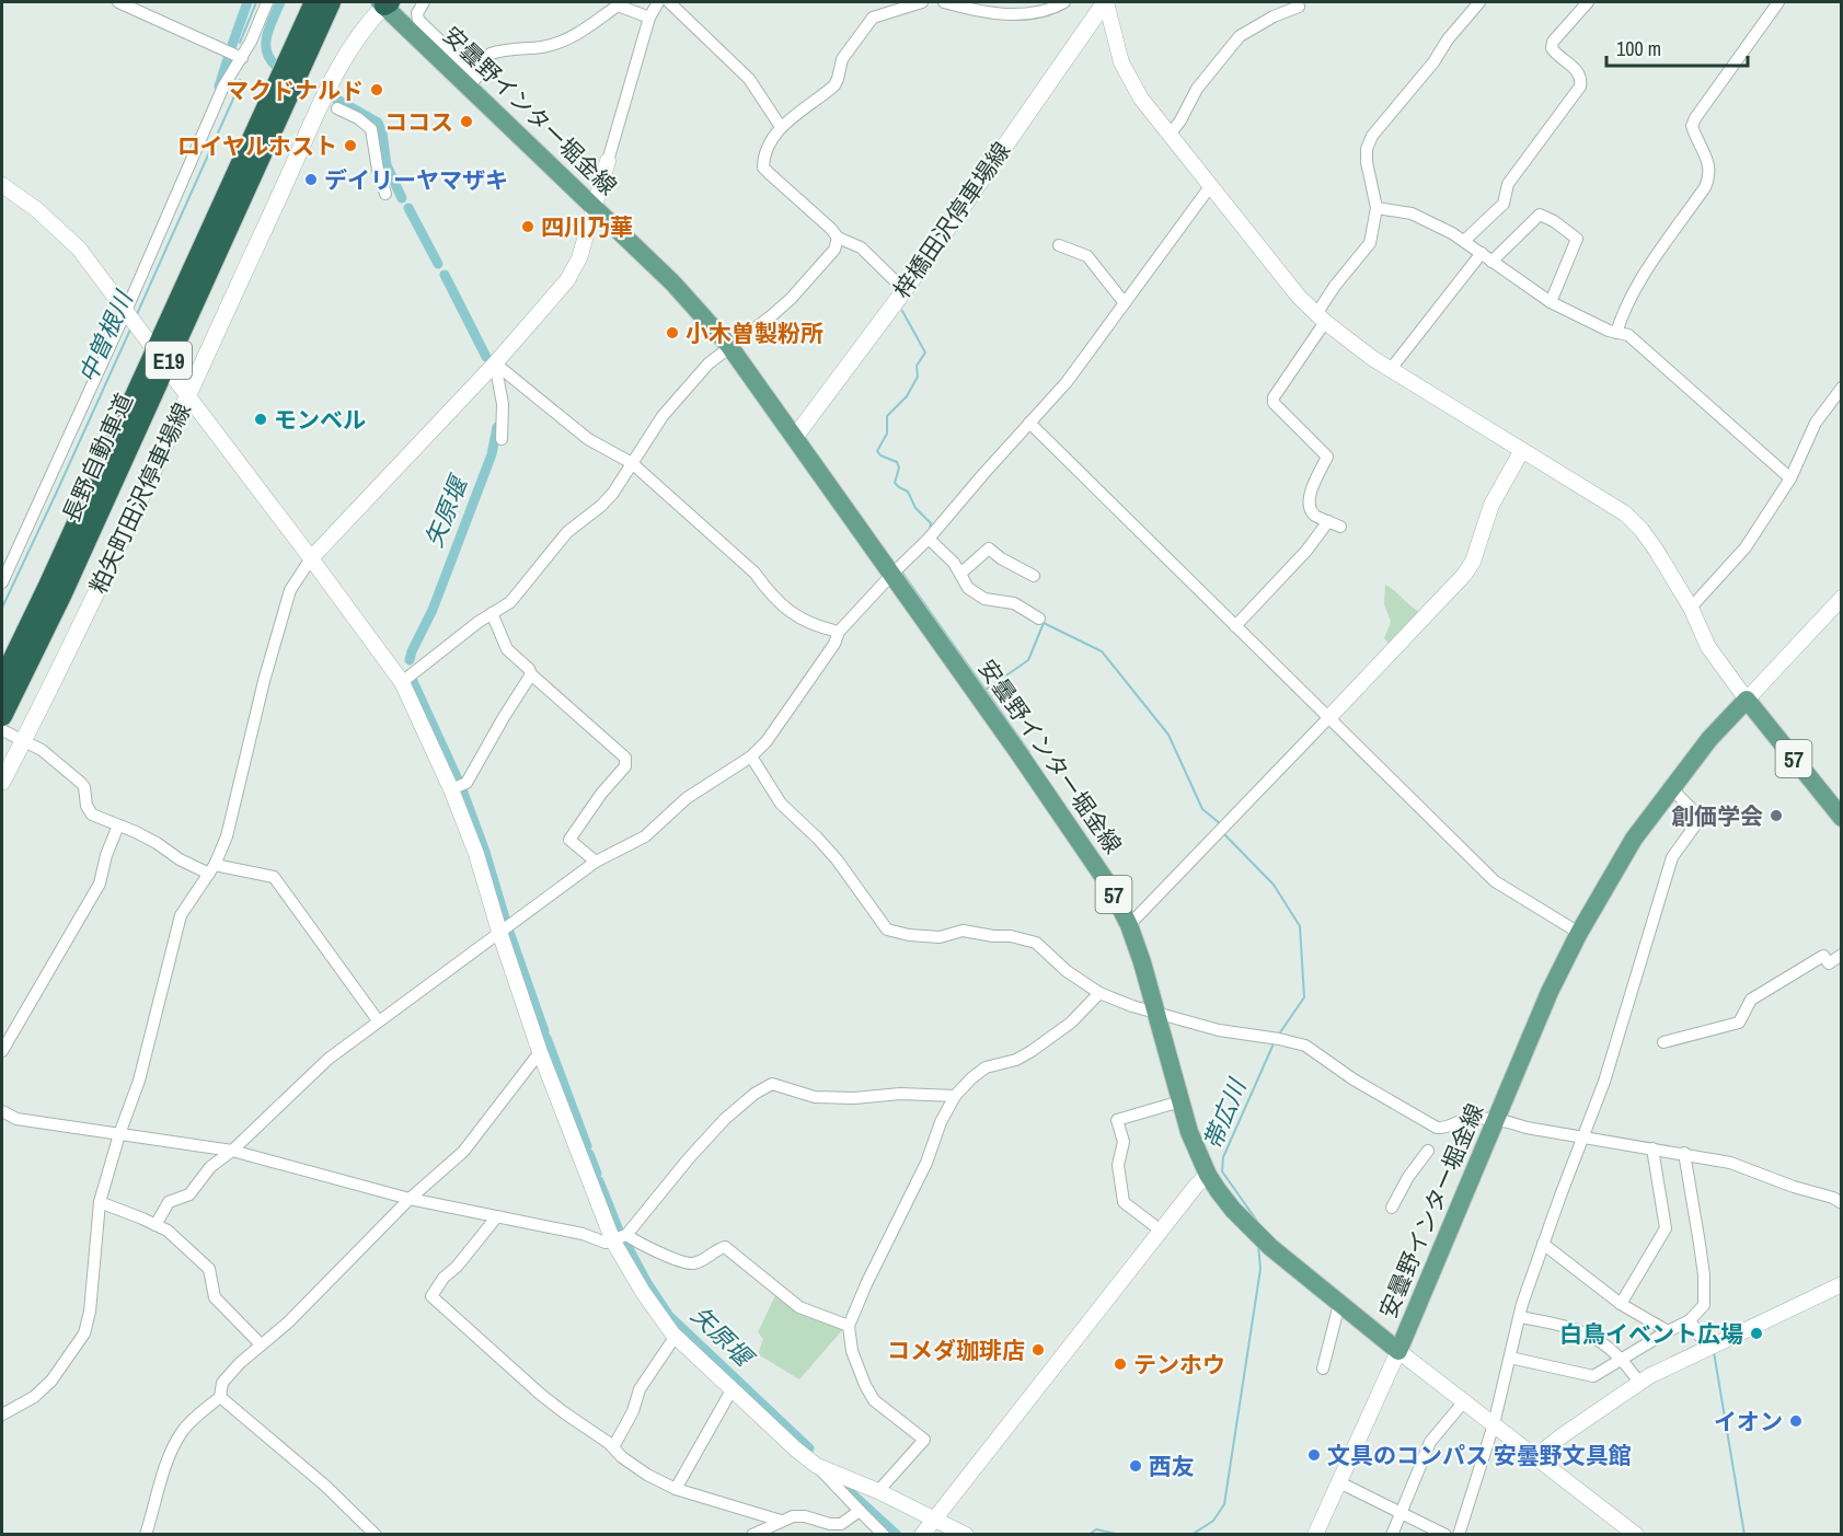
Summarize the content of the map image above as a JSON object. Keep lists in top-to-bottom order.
{
  "streets": {
    "highway": ["E19", "長野自動車道"],
    "main road": [
      "安曇野インター堀金線",
      "梓橋田沢停車場線",
      "粕矢町田沢停車場線",
      "57"
    ]
  },
  "crossings": [
    ["安曇野インター堀金線", "梓橋田沢停車場線"],
    ["安曇野インター堀金線", "粕矢町田沢停車場線"],
    ["安曇野インター堀金線", "57"]
  ],
  "water": ["中曽根川", "矢原堰", "帯広川"],
  "places": [
    "マクドナルド",
    "ココス",
    "ロイヤルホスト",
    "デイリーヤマザキ",
    "四川乃華",
    "小木曽製粉所",
    "モンベル",
    "創価学会",
    "白鳥イベント広場",
    "コメダ珈琲店",
    "テンホウ",
    "イオン",
    "文具のコンパス 安曇野文具館",
    "西友"
  ],
  "scale_bar": "100 m"
}
